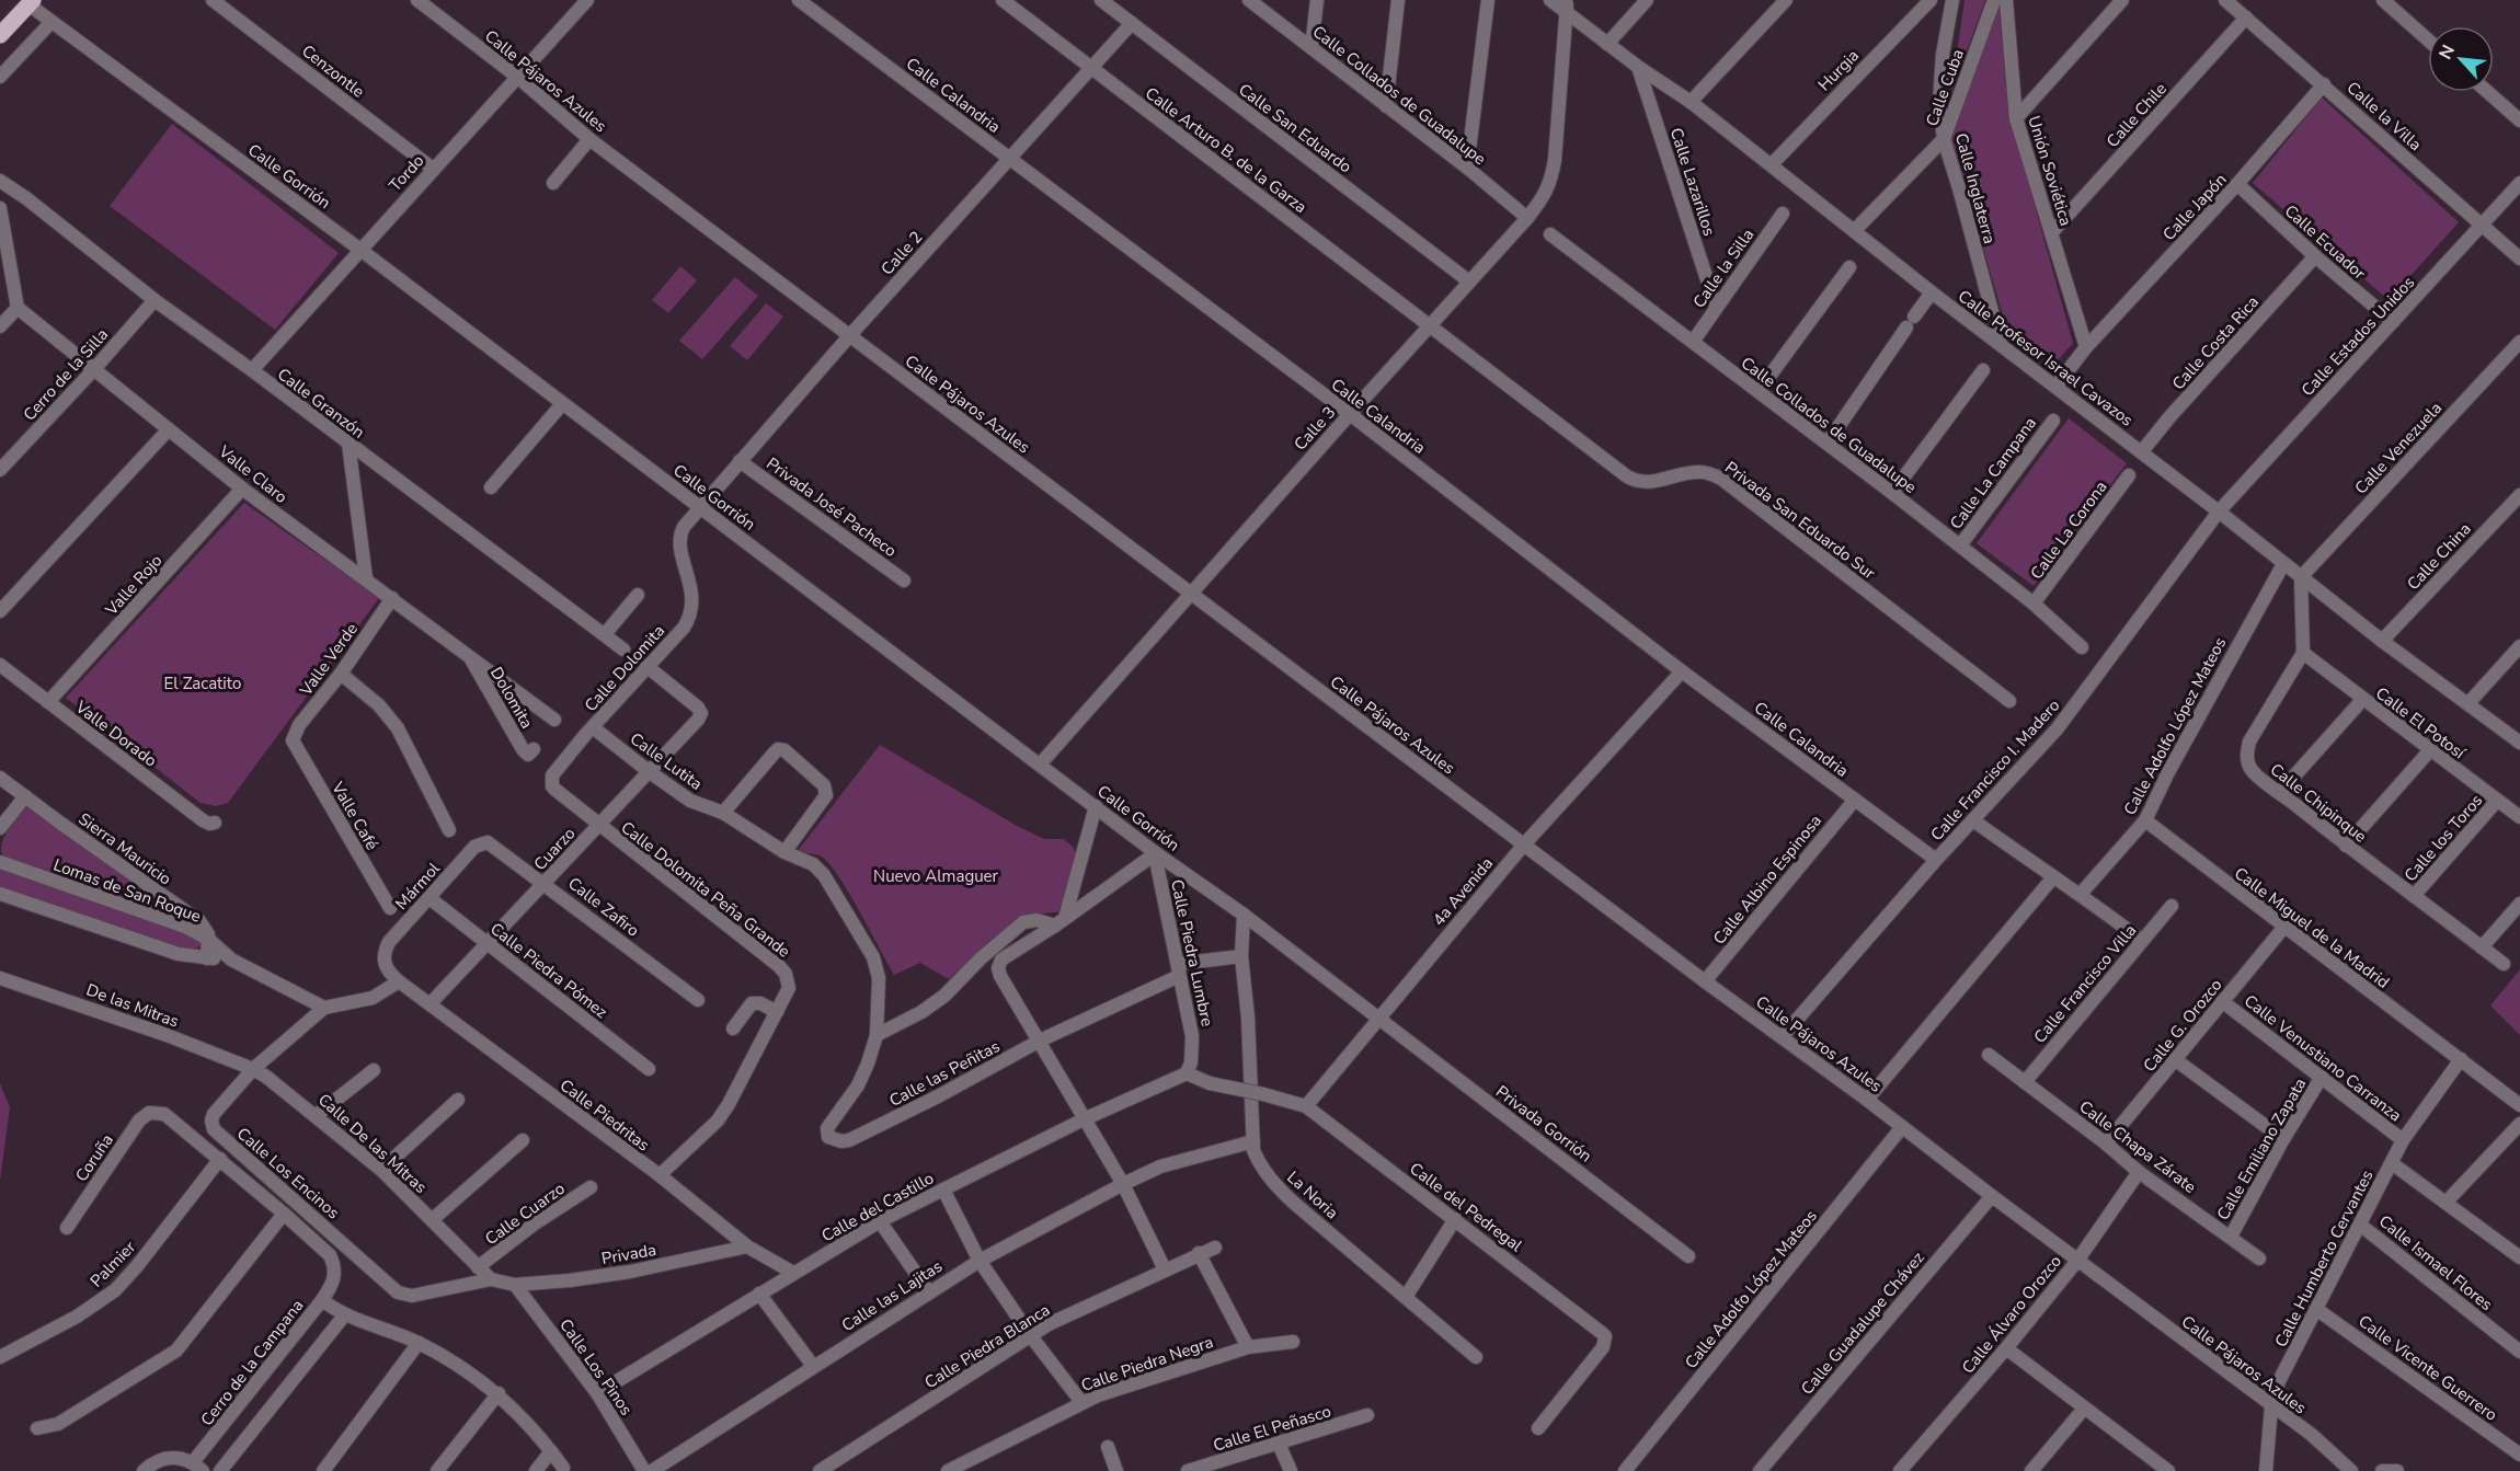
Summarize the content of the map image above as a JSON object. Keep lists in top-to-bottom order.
{
  "streets": {
    "street": [
      "Hurgia",
      "Cenzontle",
      "Calle Pájaros Azules",
      "Calle Cuba",
      "Calle Calandria",
      "Calle Collados de Guadalupe",
      "Calle Chile",
      "Calle la Villa",
      "Calle San Eduardo",
      "Calle Arturo B. de la Garza",
      "Unión Soviética",
      "Tordo",
      "Calle Gorrión",
      "Calle Lazarillos",
      "Calle Inglaterra",
      "Calle Japón",
      "Calle Ecuador",
      "Calle 2",
      "Calle la Silla",
      "Calle Estados Unidos",
      "Calle Costa Rica",
      "Calle Profesor Israel Cavazos",
      "Cerro de la Silla",
      "Calle Granzón",
      "Calle 3",
      "Calle Venezuela",
      "Calle La Campana",
      "Valle Claro",
      "Privada José Pacheco",
      "Privada San Eduardo Sur",
      "Calle La Corona",
      "Calle China",
      "Valle Rojo",
      "Valle Verde",
      "Calle Dolomita",
      "Dolomita",
      "Calle El Potosí",
      "Calle Adolfo López Mateos",
      "Valle Dorado",
      "Calle Lutita",
      "Calle Francisco I. Madero",
      "Calle Chipinque",
      "Valle Café",
      "Calle los Toros",
      "Sierra Mauricio",
      "Cuarzo",
      "Calle Albino Espinosa",
      "Mármol",
      "Calle Dolomita Peña Grande",
      "Lomas de San Roque",
      "4a Avenida",
      "Calle Zafiro",
      "Calle Miguel de la Madrid",
      "Calle Piedra Lumbre",
      "Calle Piedra Pómez",
      "Calle Francisco Villa",
      "De las Mitras",
      "Calle G. Orozco",
      "Calle Venustiano Carranza",
      "Calle las Peñitas",
      "Calle Piedritas",
      "Privada Gorrión",
      "Calle De las Mitras",
      "Calle Chapa Zárate",
      "Calle Emiliano Zapata",
      "Coruña",
      "Calle Los Encinos",
      "La Noria",
      "Calle del Castillo",
      "Calle del Pedregal",
      "Calle Cuarzo",
      "Privada",
      "Calle Humberto Cervantes",
      "Calle Ismael Flores",
      "Palmier",
      "Calle las Lajitas",
      "Calle Álvaro Orozco",
      "Calle Guadalupe Chávez",
      "Calle Piedra Blanca",
      "Cerro de la Campana",
      "Calle Piedra Negra",
      "Calle Los Pinos",
      "Calle Vicente Guerrero",
      "Calle El Peñasco"
    ]
  },
  "crossings": [
    ["Hurgia", "Calle Profesor Israel Cavazos"],
    ["Cenzontle", "Tordo"],
    ["Calle Pájaros Azules", "Tordo"],
    ["Calle Pájaros Azules", "Calle 2"],
    ["Calle Pájaros Azules", "Calle 3"],
    ["Calle Pájaros Azules", "Calle Adolfo López Mateos"],
    ["Calle Pájaros Azules", "Calle Francisco I. Madero"],
    ["Calle Pájaros Azules", "Calle Albino Espinosa"],
    ["Calle Pájaros Azules", "4a Avenida"],
    ["Calle Pájaros Azules", "Calle Humberto Cervantes"],
    ["Calle Pájaros Azules", "Calle Álvaro Orozco"],
    ["Calle Pájaros Azules", "Calle Guadalupe Chávez"],
    ["Calle Cuba", "Calle Inglaterra"],
    ["Calle Cuba", "Calle Profesor Israel Cavazos"],
    ["Calle Calandria", "Calle 2"],
    ["Calle Calandria", "Calle 3"],
    ["Calle Calandria", "Calle Francisco I. Madero"],
    ["Calle Calandria", "Calle Albino Espinosa"],
    ["Calle Calandria", "4a Avenida"],
    ["Calle Collados de Guadalupe", "Calle la Silla"],
    ["Calle Collados de Guadalupe", "Calle 3"],
    ["Calle Collados de Guadalupe", "Calle La Campana"],
    ["Calle Collados de Guadalupe", "Calle La Corona"],
    ["Calle Chile", "Calle la Villa"],
    ["Calle Chile", "Unión Soviética"],
    ["Calle la Villa", "Calle Japón"],
    ["Calle la Villa", "Calle Estados Unidos"],
    ["Calle San Eduardo", "Calle 2"],
    ["Calle San Eduardo", "Calle 3"],
    ["Calle Arturo B. de la Garza", "Calle 2"],
    ["Calle Arturo B. de la Garza", "Calle 3"],
    ["Calle Arturo B. de la Garza", "Privada San Eduardo Sur"],
    ["Unión Soviética", "Calle Japón"],
    ["Tordo", "Calle Gorrión"],
    ["Tordo", "Calle Granzón"],
    ["Calle Gorrión", "Calle 2"],
    ["Calle Gorrión", "Calle 3"],
    ["Calle Gorrión", "Calle Dolomita"],
    ["Calle Gorrión", "4a Avenida"],
    ["Calle Gorrión", "Calle Piedra Lumbre"],
    ["Calle Gorrión", "Privada Gorrión"],
    ["Calle Lazarillos", "Calle la Silla"],
    ["Calle Lazarillos", "Calle Profesor Israel Cavazos"],
    ["Calle Inglaterra", "Calle Profesor Israel Cavazos"],
    ["Calle Japón", "Calle Ecuador"],
    ["Calle Japón", "Calle Profesor Israel Cavazos"],
    ["Calle Ecuador", "Calle Estados Unidos"],
    ["Calle Ecuador", "Calle Costa Rica"],
    ["Calle 2", "Privada José Pacheco"],
    ["Calle 2", "Calle Dolomita"],
    ["Calle Estados Unidos", "Calle Profesor Israel Cavazos"],
    ["Calle Estados Unidos", "Calle Francisco I. Madero"],
    ["Calle Costa Rica", "Calle Profesor Israel Cavazos"],
    ["Calle Profesor Israel Cavazos", "Calle 3"],
    ["Calle Profesor Israel Cavazos", "Calle Venezuela"],
    ["Calle Profesor Israel Cavazos", "Calle China"],
    ["Calle Profesor Israel Cavazos", "Calle Adolfo López Mateos"],
    ["Calle Profesor Israel Cavazos", "Calle Francisco I. Madero"],
    ["Cerro de la Silla", "Calle Granzón"],
    ["Cerro de la Silla", "Valle Claro"],
    ["Calle 3", "Privada San Eduardo Sur"],
    ["Valle Claro", "Valle Rojo"],
    ["Valle Claro", "Valle Verde"],
    ["Valle Claro", "Dolomita"],
    ["Valle Rojo", "Valle Dorado"],
    ["Valle Verde", "Valle Café"],
    ["Calle Dolomita", "Calle Lutita"],
    ["Calle Dolomita", "Cuarzo"],
    ["Calle Dolomita", "Calle Dolomita Peña Grande"],
    ["Calle El Potosí", "Calle Chipinque"],
    ["Calle El Potosí", "Calle los Toros"],
    ["Calle Adolfo López Mateos", "Calle Miguel de la Madrid"],
    ["Calle Lutita", "Cuarzo"],
    ["Calle Lutita", "Calle las Peñitas"],
    ["Calle Chipinque", "Calle los Toros"],
    ["Sierra Mauricio", "Lomas de San Roque"],
    ["Cuarzo", "Calle Dolomita Peña Grande"],
    ["Cuarzo", "Calle Zafiro"],
    ["Cuarzo", "Calle Piedra Pómez"],
    ["Cuarzo", "Calle Piedritas"],
    ["Mármol", "Calle Zafiro"],
    ["Mármol", "Calle Piedra Pómez"],
    ["Mármol", "Calle Piedritas"],
    ["Calle Dolomita Peña Grande", "Calle Piedritas"],
    ["4a Avenida", "Privada Gorrión"],
    ["4a Avenida", "Calle del Pedregal"],
    ["Calle Miguel de la Madrid", "Calle G. Orozco"],
    ["Calle Miguel de la Madrid", "Calle Humberto Cervantes"],
    ["Calle Piedra Lumbre", "Calle las Peñitas"],
    ["Calle Piedra Lumbre", "Calle del Castillo"],
    ["Calle Francisco Villa", "Calle Chapa Zárate"],
    ["De las Mitras", "Calle De las Mitras"],
    ["De las Mitras", "Calle Los Encinos"],
    ["Calle G. Orozco", "Calle Venustiano Carranza"],
    ["Calle G. Orozco", "Calle Chapa Zárate"],
    ["Calle Venustiano Carranza", "Calle Emiliano Zapata"],
    ["Calle Venustiano Carranza", "Calle Humberto Cervantes"],
    ["Calle las Peñitas", "La Noria"],
    ["Calle Piedritas", "Calle del Castillo"],
    ["Calle Piedritas", "Privada"],
    ["Calle De las Mitras", "Calle Los Encinos"],
    ["Calle De las Mitras", "Calle Cuarzo"],
    ["Calle De las Mitras", "Privada"],
    ["Calle Chapa Zárate", "Calle Emiliano Zapata"],
    ["Calle Chapa Zárate", "Calle Álvaro Orozco"],
    ["Coruña", "Palmier"],
    ["Calle Los Encinos", "Privada"],
    ["La Noria", "Calle las Lajitas"],
    ["Calle del Castillo", "Calle Los Pinos"],
    ["Privada", "Calle Los Pinos"],
    ["Calle Humberto Cervantes", "Calle Ismael Flores"],
    ["Calle Humberto Cervantes", "Calle Vicente Guerrero"]
  ],
  "parks": ["El Zacatito", "Nuevo Almaguer"],
  "north": "top left"
}
